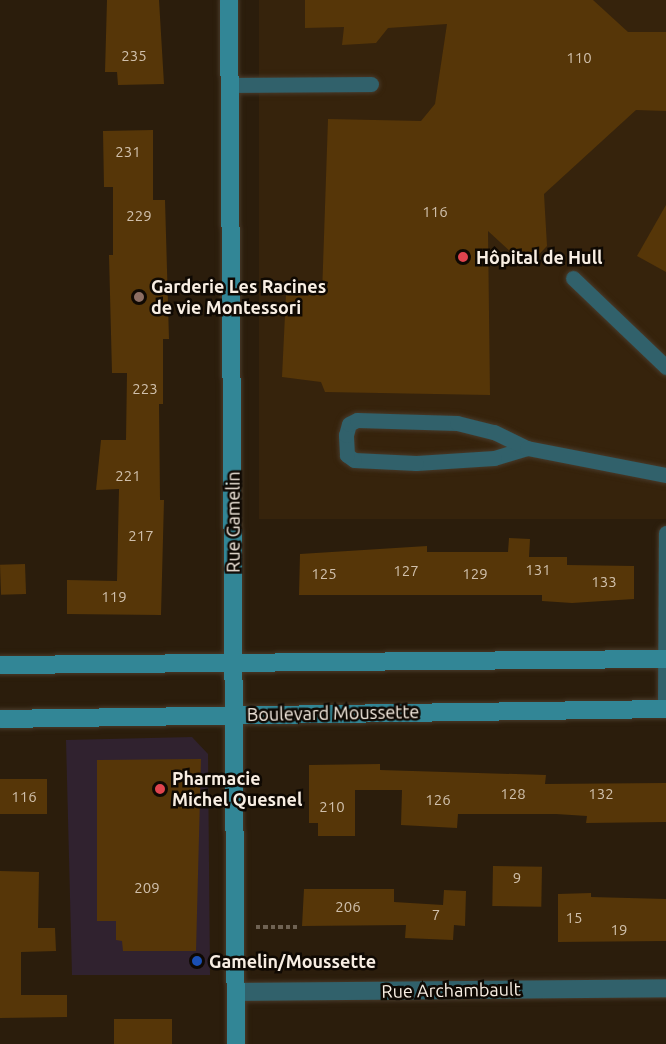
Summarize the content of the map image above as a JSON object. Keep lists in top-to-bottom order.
{
  "streets": {
    "street": ["Rue Gamelin", "Boulevard Moussette", "Rue Archambault"]
  },
  "crossings": [
    ["Rue Gamelin", "Boulevard Moussette"],
    ["Rue Gamelin", "Rue Archambault"]
  ],
  "places": [
    "Hôpital de Hull",
    "Garderie Les Racines de vie Montessori",
    "Pharmacie Michel Quesnel",
    "Gamelin/Moussette"
  ],
  "house_numbers": [
    "235",
    "110",
    "231",
    "116",
    "229",
    "223",
    "221",
    "217",
    "131",
    "127",
    "125",
    "129",
    "133",
    "119",
    "128",
    "132",
    "116",
    "126",
    "210",
    "9",
    "209",
    "206",
    "7",
    "15",
    "19"
  ]
}
